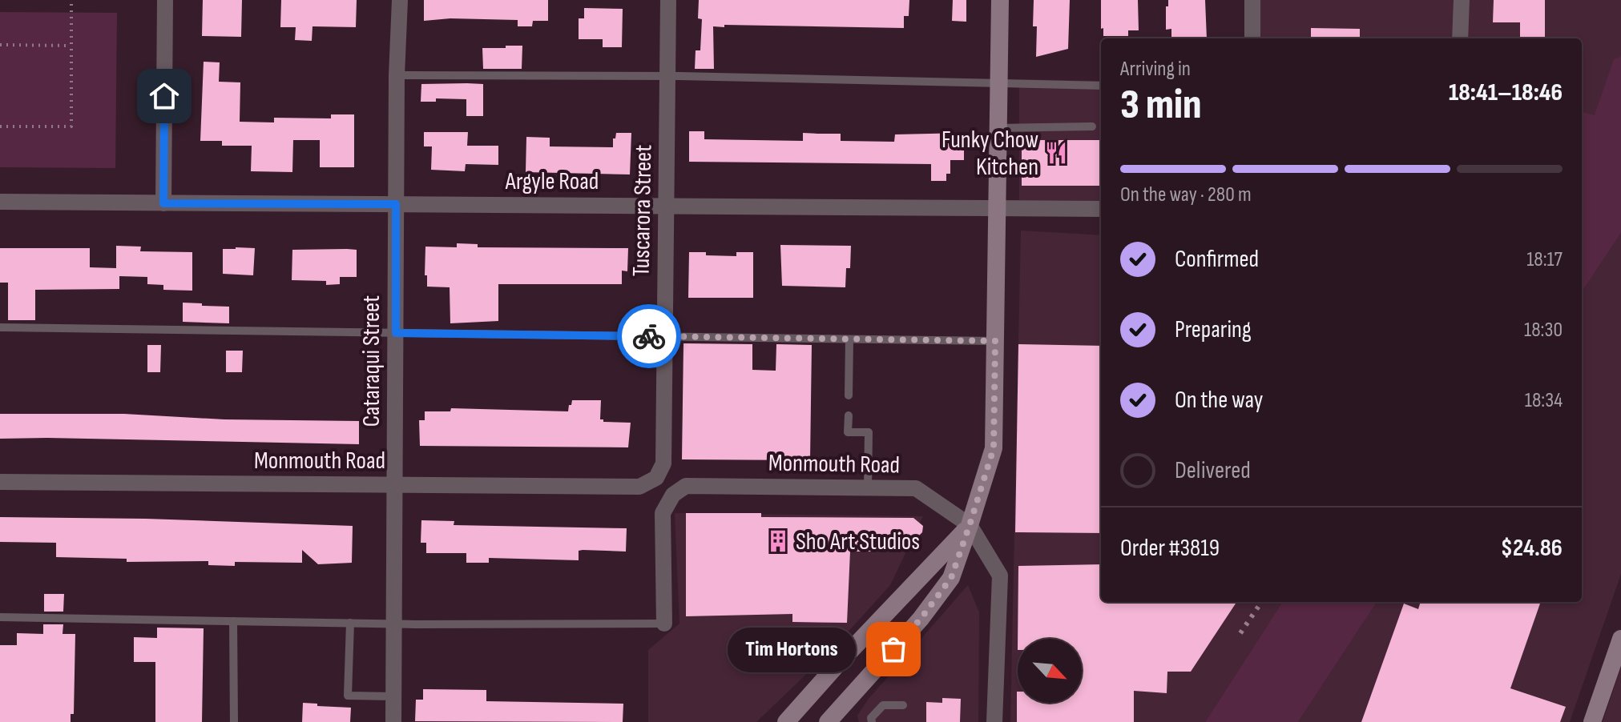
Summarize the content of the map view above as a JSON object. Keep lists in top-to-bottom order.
{
  "streets": {
    "street": [
      "Argyle Road",
      "Tuscarora Street",
      "Cataraqui Street",
      "Monmouth Road"
    ]
  },
  "crossings": [
    ["Argyle Road", "Tuscarora Street"],
    ["Argyle Road", "Cataraqui Street"],
    ["Tuscarora Street", "Monmouth Road"],
    ["Cataraqui Street", "Monmouth Road"]
  ],
  "places": {
    "restaurant": ["Funky Chow Kitchen"],
    "building": ["Sho Art Studios"],
    "other": ["Tim Hortons"]
  },
  "north": "bottom right",
  "page": {
    "heading": ["3 min", "Arriving in", "18:41–18:46"],
    "panel": ["Order #3819", "$24.86"],
    "bar": "On the way · 280 m",
    "list": [
      ["Confirmed", "18:17"],
      ["Preparing", "18:30"],
      ["On the way", "18:34"],
      "Delivered"
    ],
    "bubble": "Tim Hortons"
  }
}
